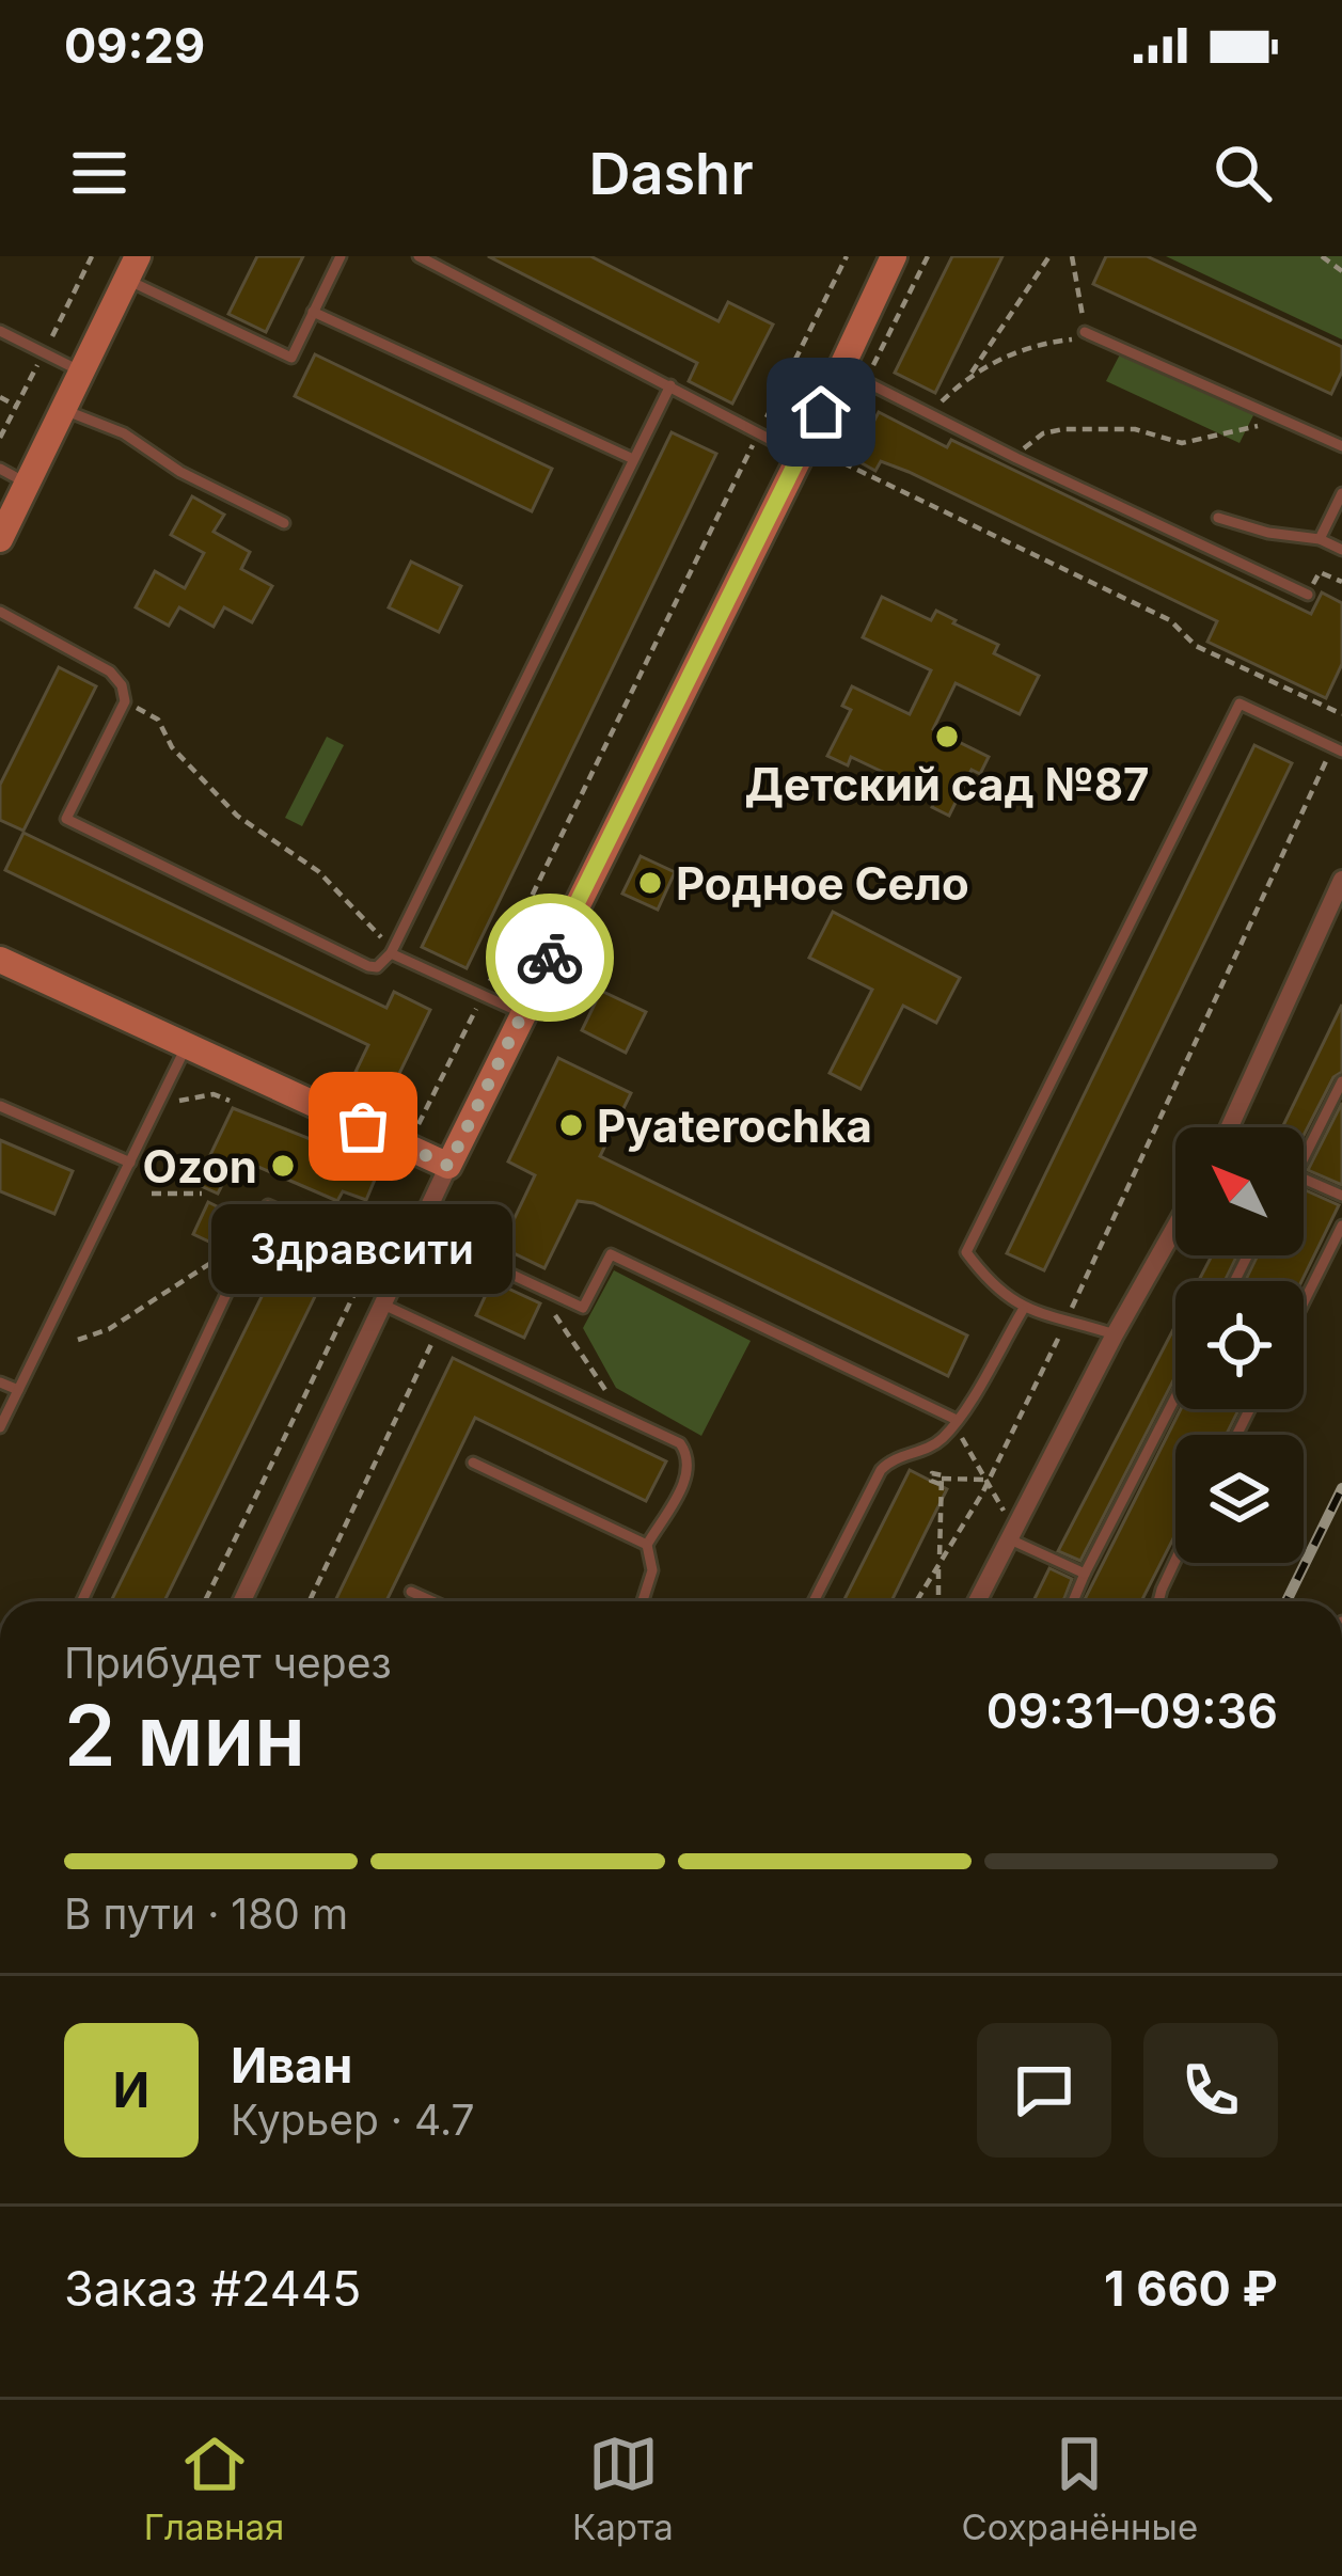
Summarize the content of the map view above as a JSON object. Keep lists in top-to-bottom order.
{
  "places": [
    "Детский сад №87",
    "Родное Село",
    "Pyaterochka",
    "Здравсити",
    "Ozon"
  ],
  "north": "top left",
  "page": {
    "status": "09:29",
    "header": "Dashr",
    "bubble": "Здравсити",
    "heading": ["2 мин", "Прибудет через", "09:31–09:36"],
    "panel": [
      "Иван",
      "Курьер · 4.7",
      "Заказ #2445",
      "1 660 ₽"
    ],
    "bar": "В пути · 180 m",
    "round": "И",
    "tabs": ["Главная", "Карта", "Сохранённые"]
  }
}
